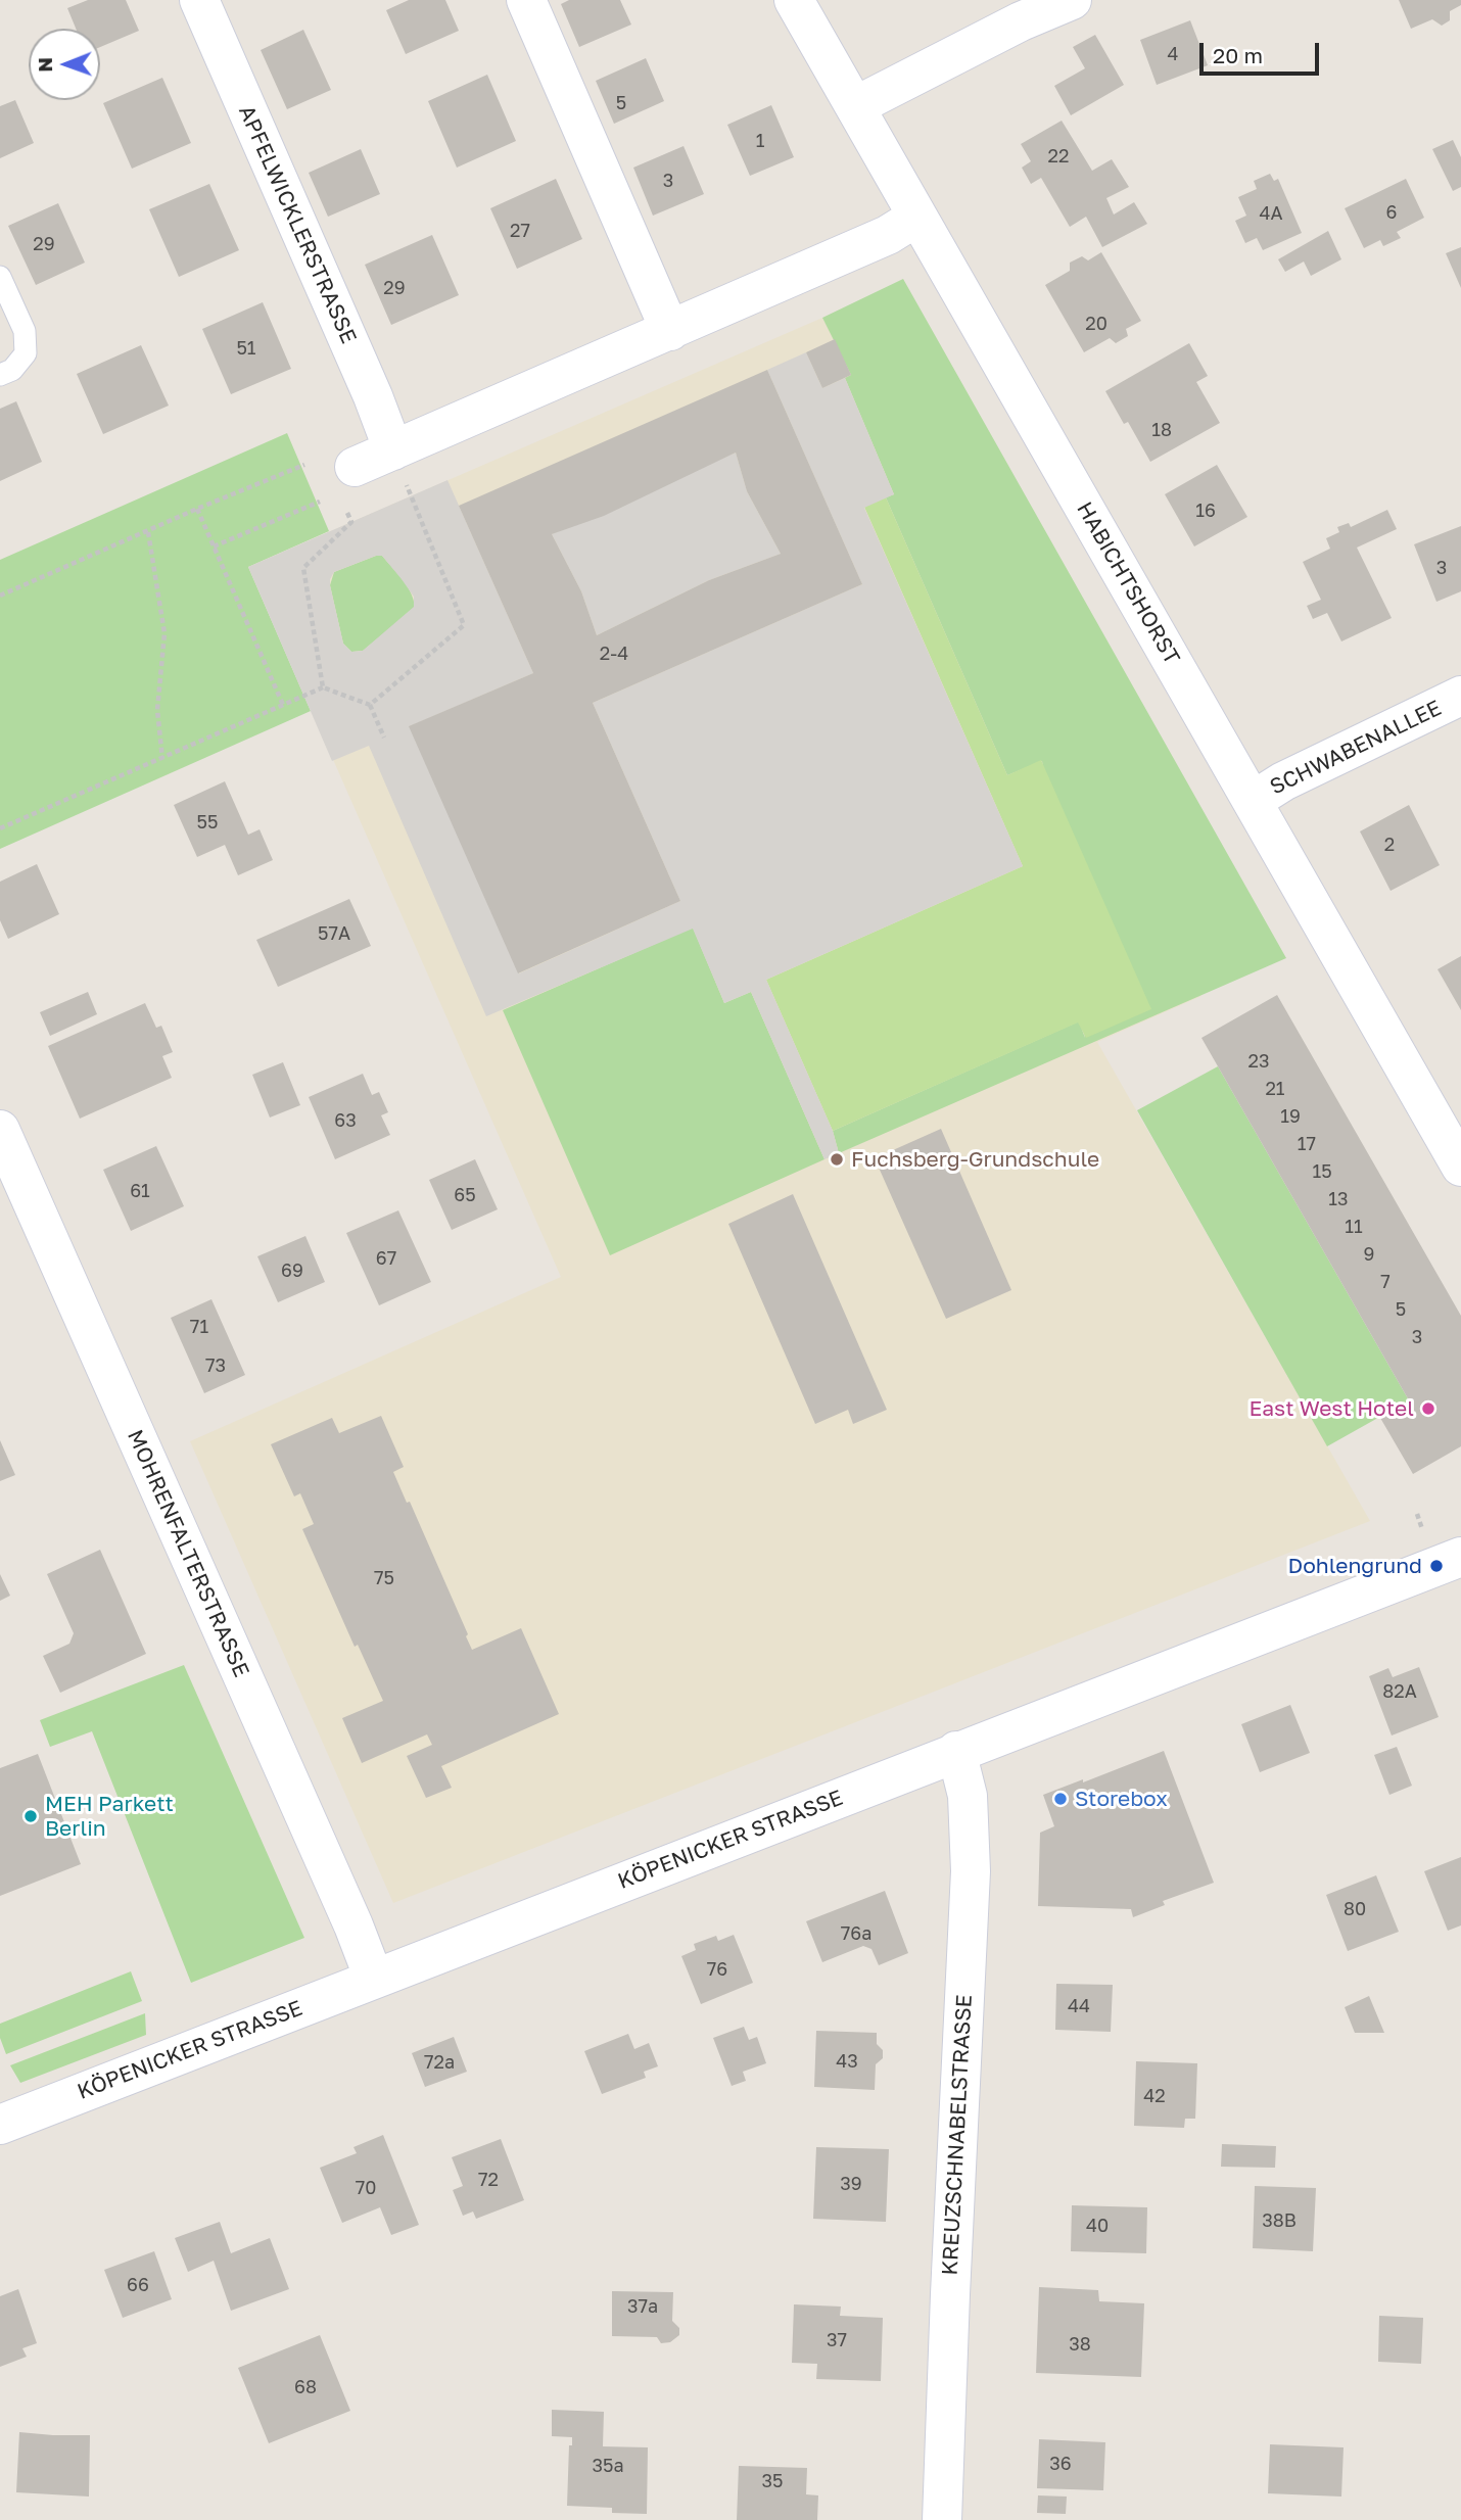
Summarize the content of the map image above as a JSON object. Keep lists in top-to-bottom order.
{
  "streets": {
    "street": [
      "APFELWICKLERSTRASSE",
      "HABICHTSHORST",
      "SCHWABENALLEE",
      "MOHRENFALTERSTRASSE",
      "KÖPENICKER STRASSE",
      "KREUZSCHNABELSTRASSE"
    ]
  },
  "crossings": [
    ["HABICHTSHORST", "SCHWABENALLEE"],
    ["MOHRENFALTERSTRASSE", "KÖPENICKER STRASSE"],
    ["KÖPENICKER STRASSE", "KREUZSCHNABELSTRASSE"]
  ],
  "places": [
    "Fuchsberg-Grundschule",
    "East West Hotel",
    "Dohlengrund",
    "Storebox",
    "MEH Parkett Berlin"
  ],
  "house_numbers": [
    "4",
    "5",
    "1",
    "22",
    "3",
    "6",
    "4A",
    "27",
    "29",
    "29",
    "20",
    "51",
    "18",
    "16",
    "3",
    "2-4",
    "55",
    "2",
    "57A",
    "23",
    "21",
    "19",
    "63",
    "17",
    "15",
    "61",
    "65",
    "13",
    "11",
    "9",
    "67",
    "69",
    "7",
    "5",
    "71",
    "3",
    "73",
    "75",
    "82A",
    "80",
    "76a",
    "76",
    "44",
    "43",
    "72a",
    "42",
    "72",
    "39",
    "70",
    "38B",
    "40",
    "66",
    "37a",
    "37",
    "38",
    "68",
    "36",
    "35a",
    "35"
  ],
  "scale_bar": "20 m",
  "north": "left"
}
